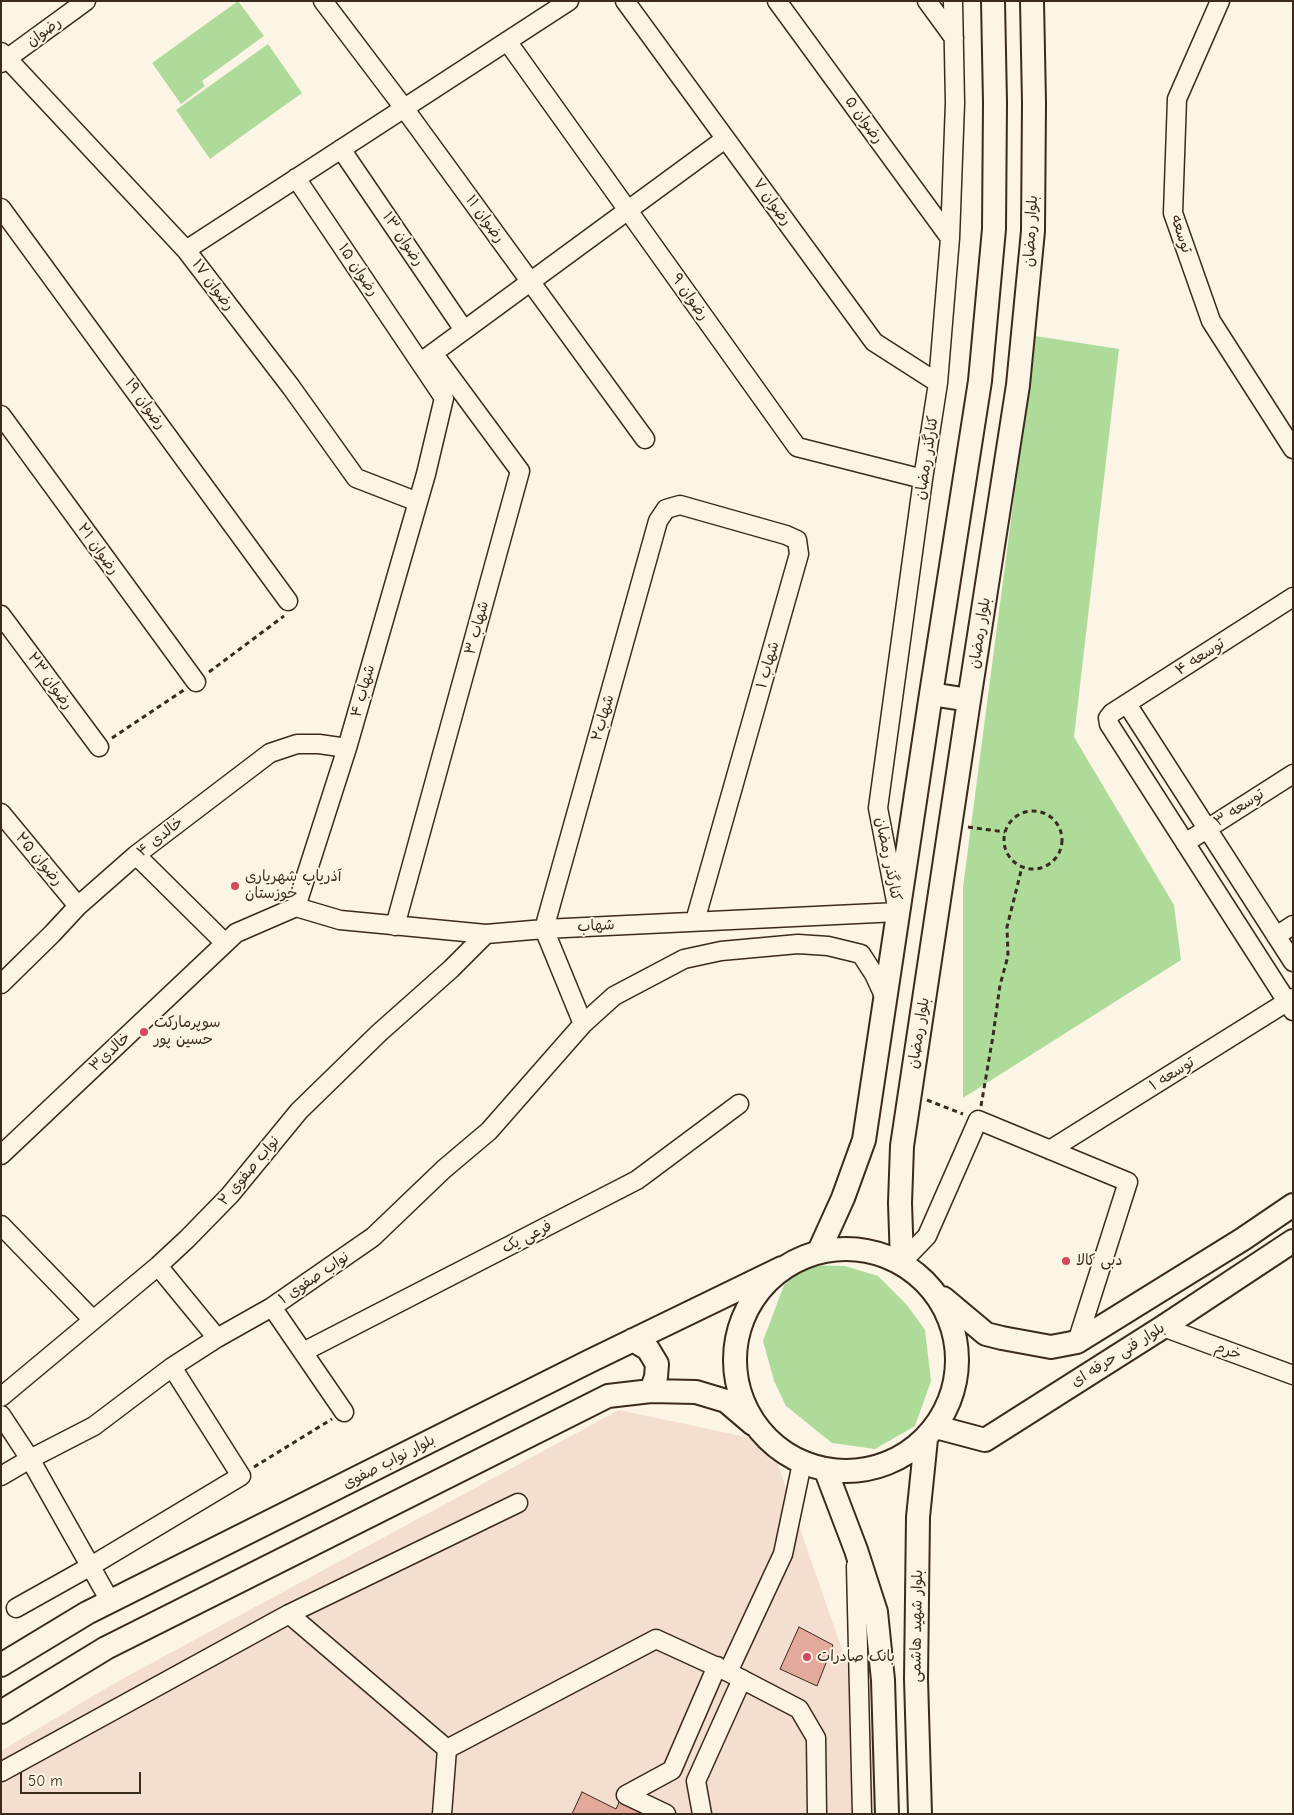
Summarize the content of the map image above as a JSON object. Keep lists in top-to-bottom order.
{
  "streets": {
    "main road": [
      "بلوار رمضان",
      "بلوار فنی حرفه ای",
      "بلوار نواب صفوی",
      "بلوار شهید هاشمی"
    ],
    "street": [
      "رضوان",
      "رضوان ۵",
      "رضوان ۷",
      "رضوان ۱۱",
      "توسعه",
      "رضوان ۱۳",
      "رضوان ۱۵",
      "رضوان ۱۷",
      "رضوان ۹",
      "رضوان ۱۹",
      "کنارگذر رمضان",
      "رضوان ۲۱",
      "شهاب ۳",
      "توسعه ۴",
      "شهاب ۱",
      "رضوان ۲۳",
      "شهاب ۴",
      "شهاب۲",
      "توسعه ۳",
      "خالدی ۴",
      "رضوان ۲۵",
      "شهاب",
      "خالدی۳",
      "توسعه ۱",
      "نواب صفوی ۲",
      "فرعی یک",
      "نواب صفوی ۱",
      "خرم"
    ]
  },
  "crossings": [
    ["رضوان", "رضوان ۱۷"],
    ["رضوان ۵", "کنارگذر رمضان"],
    ["رضوان ۷", "کنارگذر رمضان"],
    ["رضوان ۱۵", "شهاب ۳"],
    ["رضوان ۱۵", "شهاب ۴"],
    ["رضوان ۱۷", "شهاب ۴"],
    ["رضوان ۹", "کنارگذر رمضان"],
    ["کنارگذر رمضان", "شهاب"],
    ["شهاب ۳", "شهاب ۴"],
    ["شهاب ۳", "شهاب"],
    ["توسعه ۴", "توسعه ۳"],
    ["شهاب ۱", "شهاب۲"],
    ["شهاب ۱", "شهاب"],
    ["شهاب ۴", "خالدی ۴"],
    ["شهاب ۴", "شهاب"],
    ["شهاب ۴", "خالدی۳"],
    ["شهاب۲", "شهاب"],
    ["خالدی ۴", "رضوان ۲۵"],
    ["شهاب", "خالدی۳"],
    ["شهاب", "نواب صفوی ۲"],
    ["خرم", "بلوار فنی حرفه ای"],
    ["بلوار فنی حرفه ای", "بلوار شهید هاشمی"]
  ],
  "places": [
    "آذریاپ شهریاری خوزستان",
    "سوپرمارکت حسین پور",
    "دبی کالا",
    "بانک صادرات"
  ],
  "scale_bar": "50 m"
}
